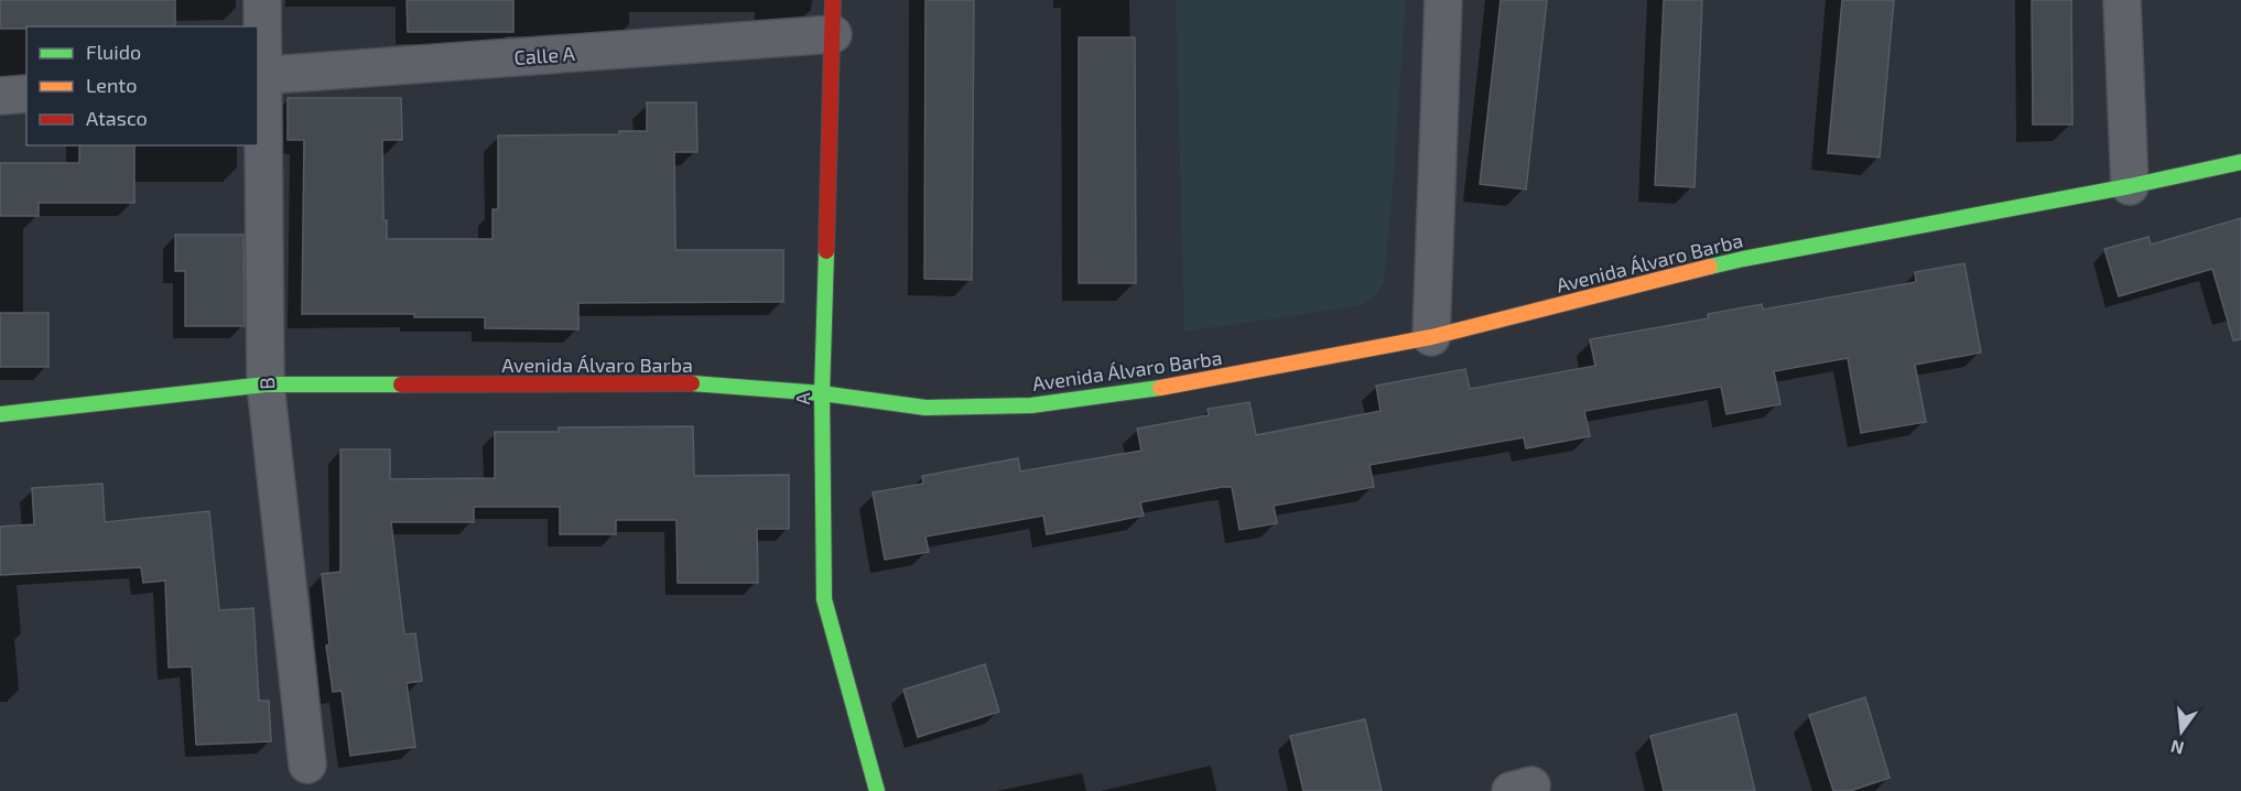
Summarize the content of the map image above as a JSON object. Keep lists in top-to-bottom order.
{
  "streets": {
    "street": [
      "Calle A",
      "Avenida Álvaro Barba",
      "B",
      "A"
    ]
  },
  "crossings": [
    ["Calle A", "B"],
    ["Calle A", "A"],
    ["Avenida Álvaro Barba", "B"],
    ["Avenida Álvaro Barba", "A"]
  ],
  "legend": ["Fluido", "Lento", "Atasco"],
  "north": "bottom"
}
